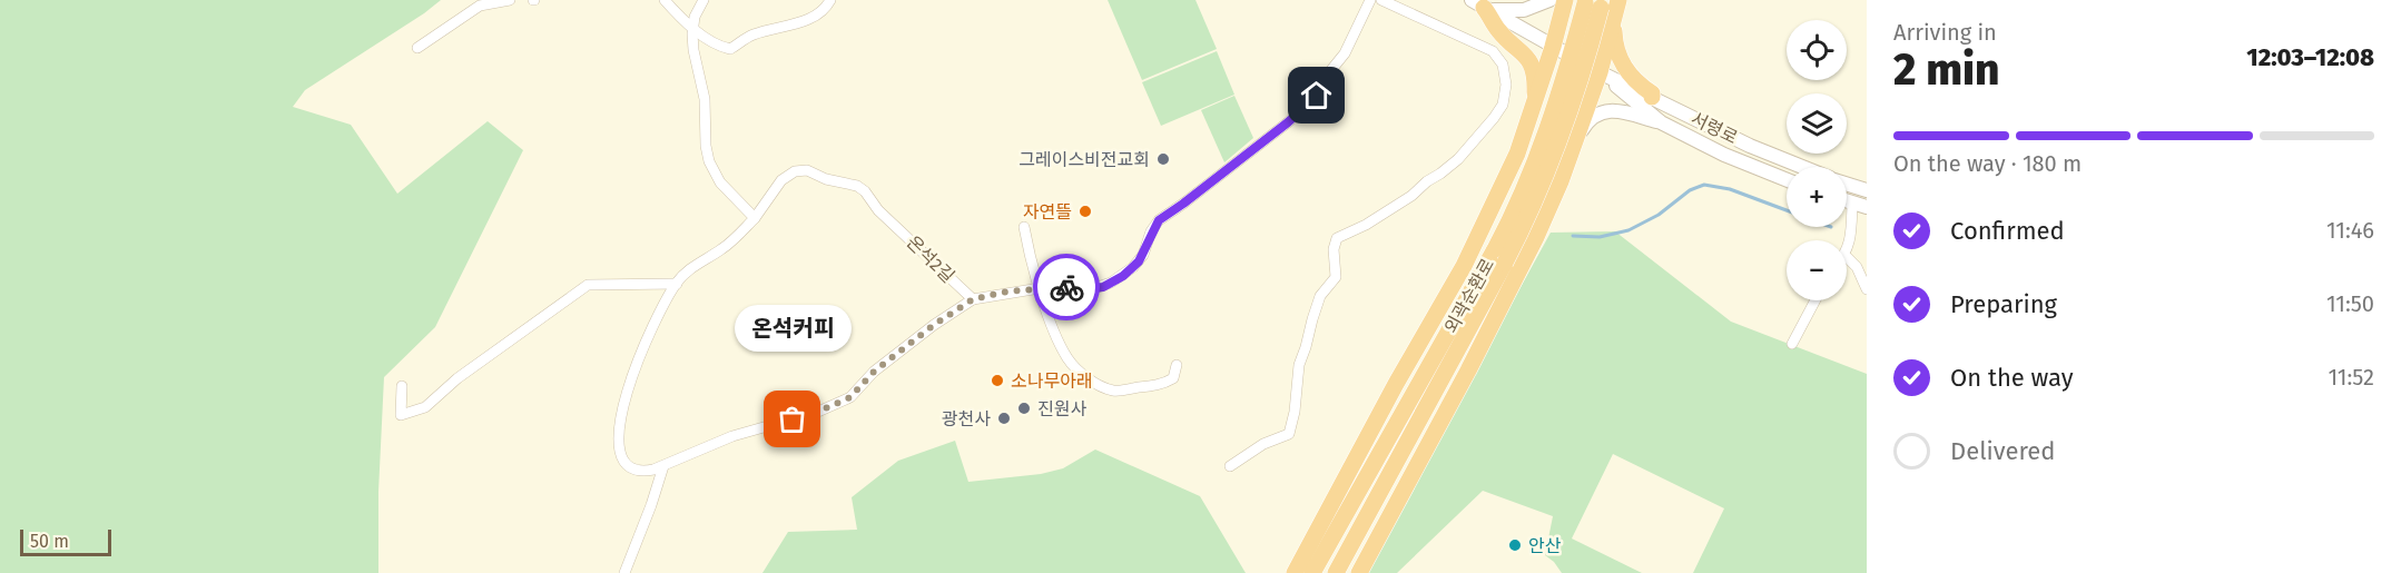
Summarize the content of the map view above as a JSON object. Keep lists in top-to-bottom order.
{
  "streets": {
    "highway": ["외곽순환로"],
    "street": ["서령로", "온석2길"]
  },
  "places": [
    "그레이스비전교회",
    "자연뜰",
    "소나무아래",
    "진원사",
    "광천사",
    "온석커피",
    "안산"
  ],
  "scale_bar": "50 m",
  "page": {
    "heading": ["2 min", "Arriving in", "12:03–12:08"],
    "map_buttons": ["+", "−"],
    "bar": "On the way · 180 m",
    "list": [
      ["Confirmed", "11:46"],
      ["Preparing", "11:50"],
      ["On the way", "11:52"],
      "Delivered"
    ],
    "bubble": "온석커피",
    "scale": "50 m"
  }
}
